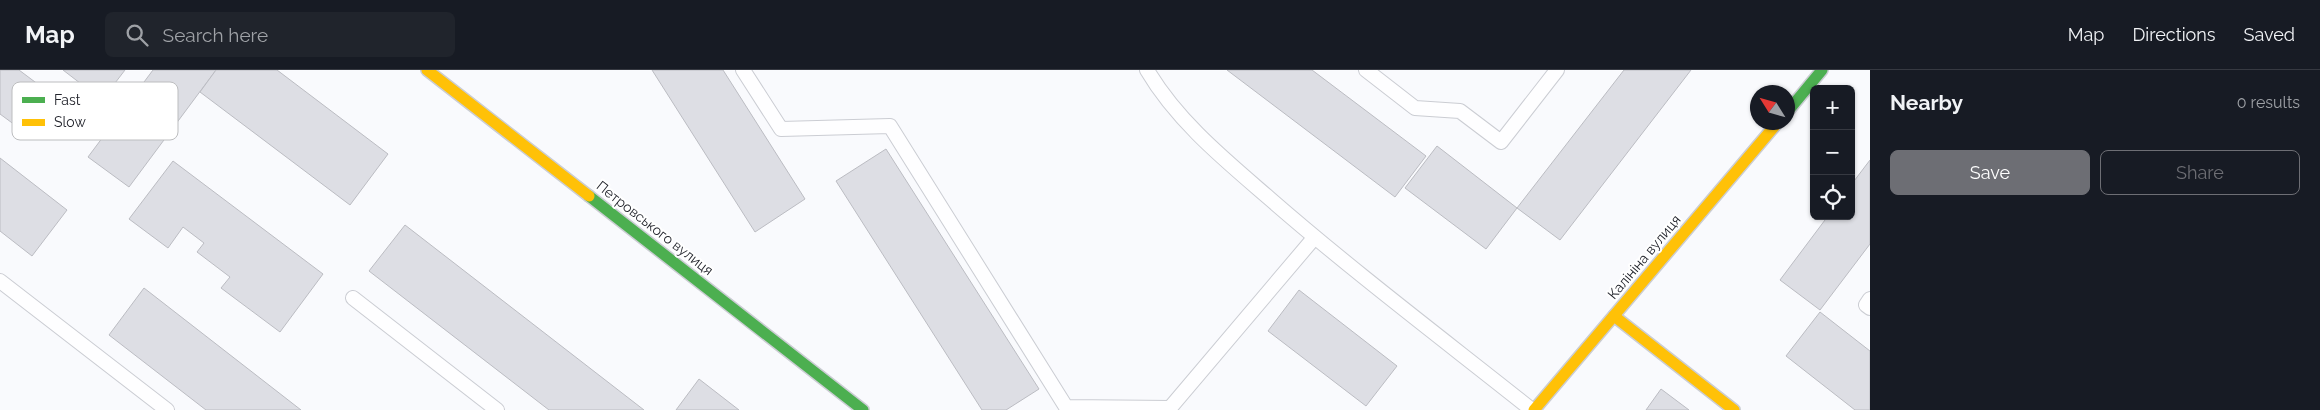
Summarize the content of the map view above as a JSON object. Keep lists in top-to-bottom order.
{
  "streets": {
    "street": ["Петровського вулиця", "Калініна вулиця"]
  },
  "legend": ["Fast", "Slow"],
  "north": "top left",
  "page": {
    "header": "Map",
    "search": "Search here",
    "nav": ["Map", "Directions", "Saved"],
    "heading": ["Nearby", "0 results"],
    "map_buttons": ["+", "−"],
    "buttons": ["Save", "Share"]
  }
}
